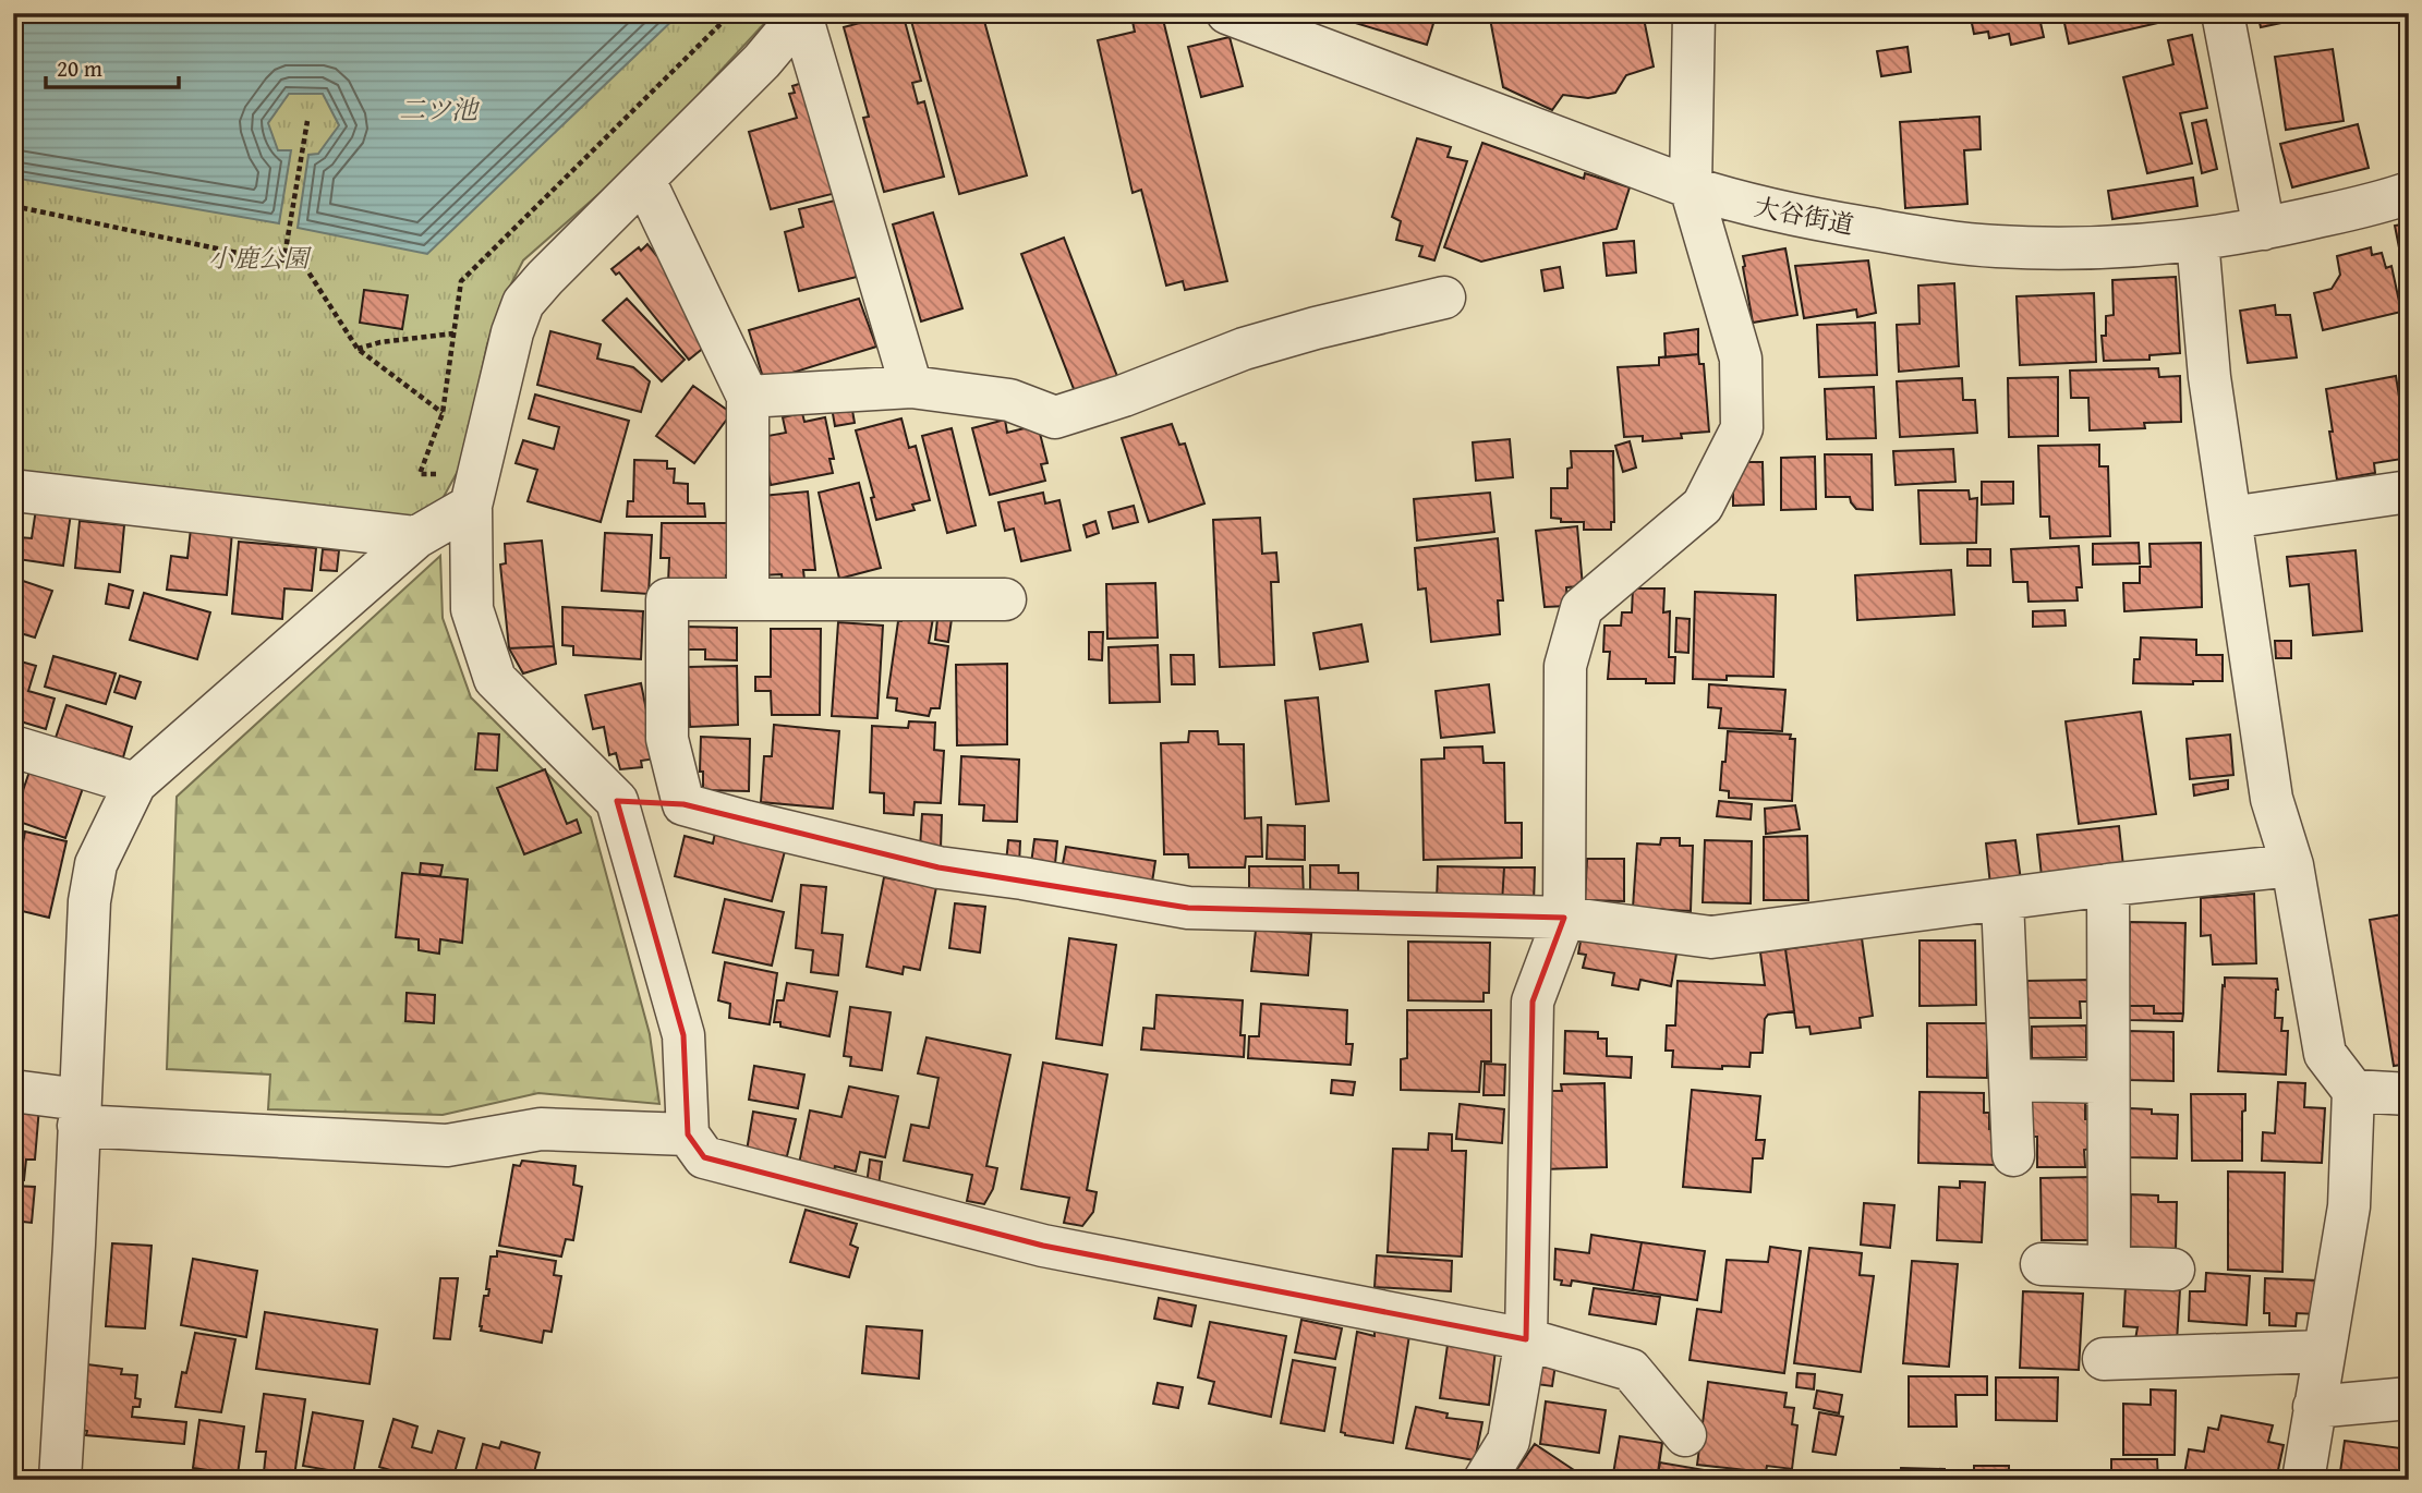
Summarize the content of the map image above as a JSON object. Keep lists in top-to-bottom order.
{
  "streets": {
    "street": ["大谷街道"]
  },
  "water": ["二ツ池"],
  "parks": ["小鹿公園"],
  "scale_bar": "20 m"
}
